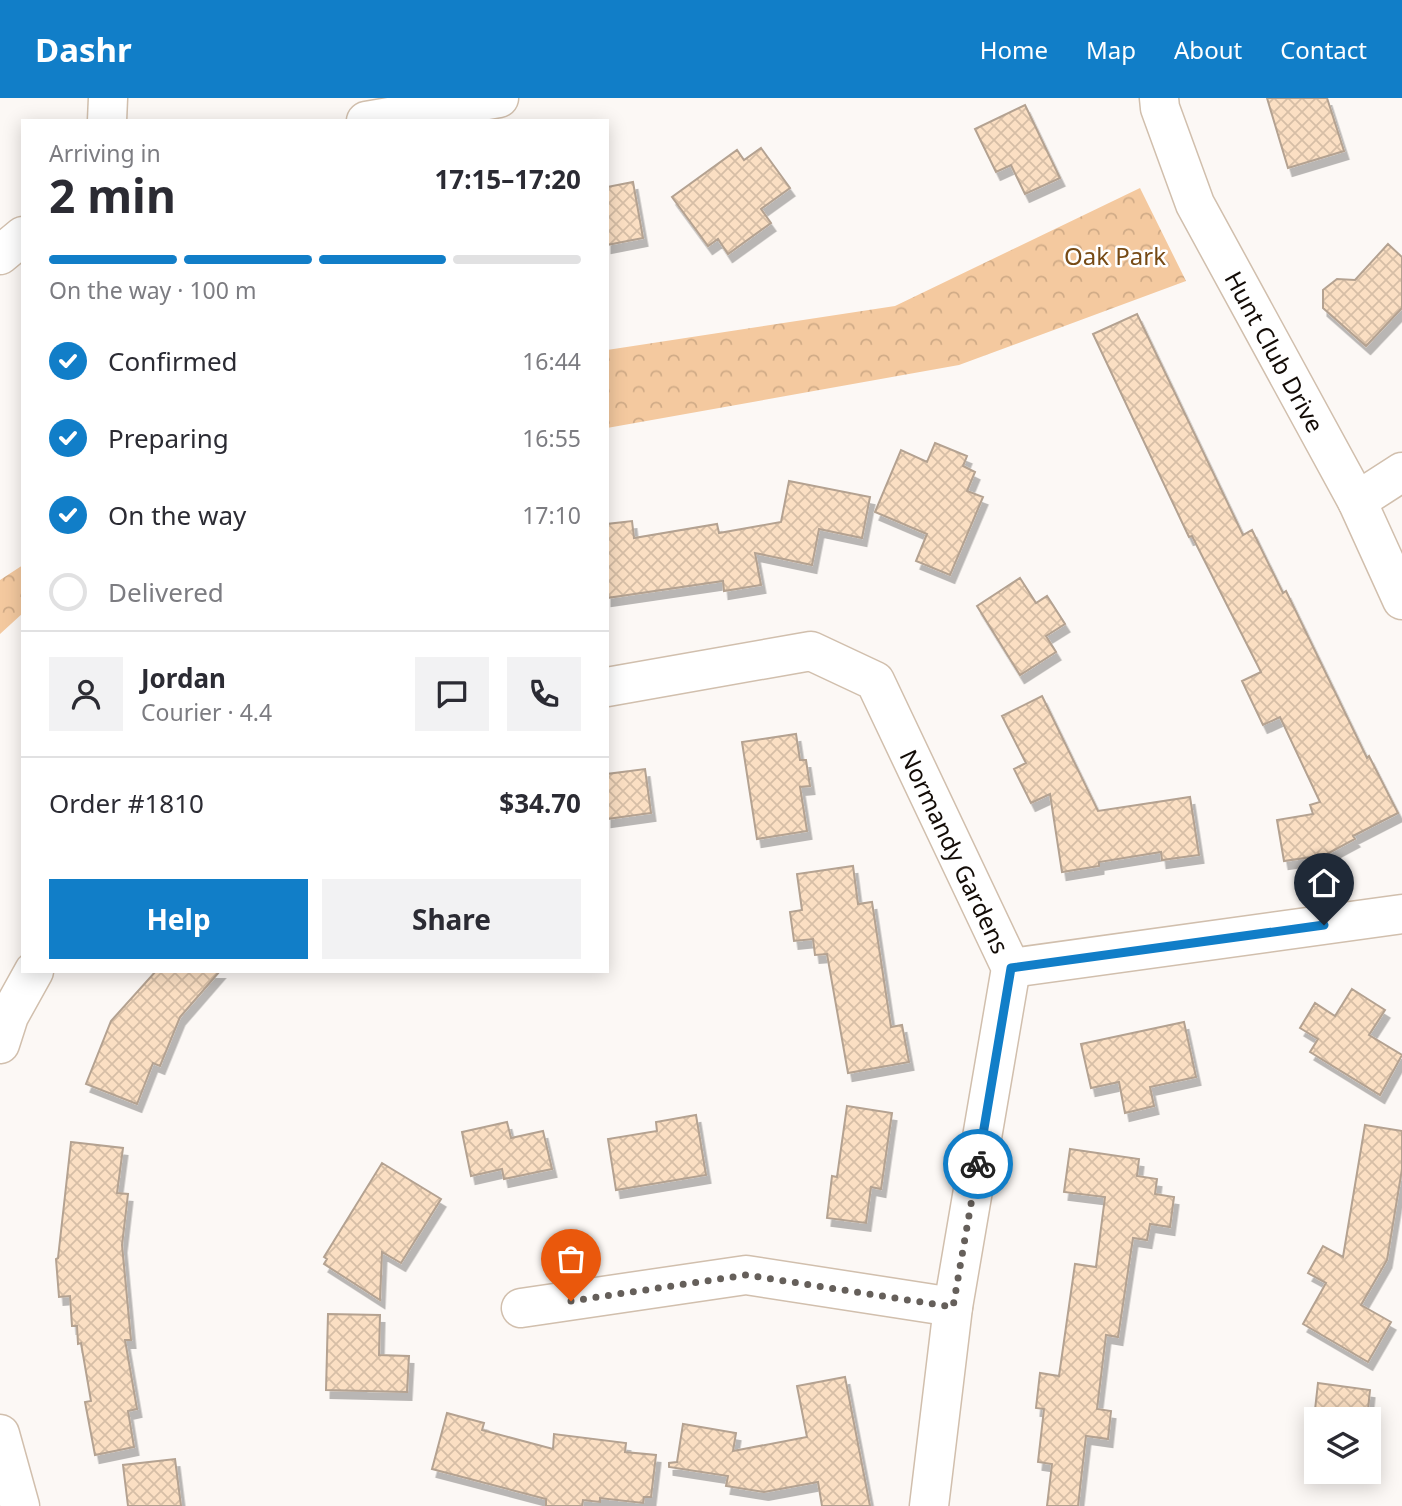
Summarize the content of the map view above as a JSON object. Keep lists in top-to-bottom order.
{
  "streets": {
    "street": ["Hunt Club Drive", "Normandy Gardens"]
  },
  "parks": ["Oak Park"],
  "page": {
    "header": "Dashr",
    "nav": [
      "Home",
      "Map",
      "About",
      "Contact"
    ],
    "heading": ["2 min", "Arriving in", "17:15–17:20"],
    "panel": [
      "Jordan",
      "Courier · 4.4",
      "Order #1810",
      "$34.70"
    ],
    "bar": "On the way · 100 m",
    "list": [
      ["Confirmed", "16:44"],
      ["Preparing", "16:55"],
      ["On the way", "17:10"],
      "Delivered"
    ],
    "buttons": ["Help", "Share"]
  }
}
